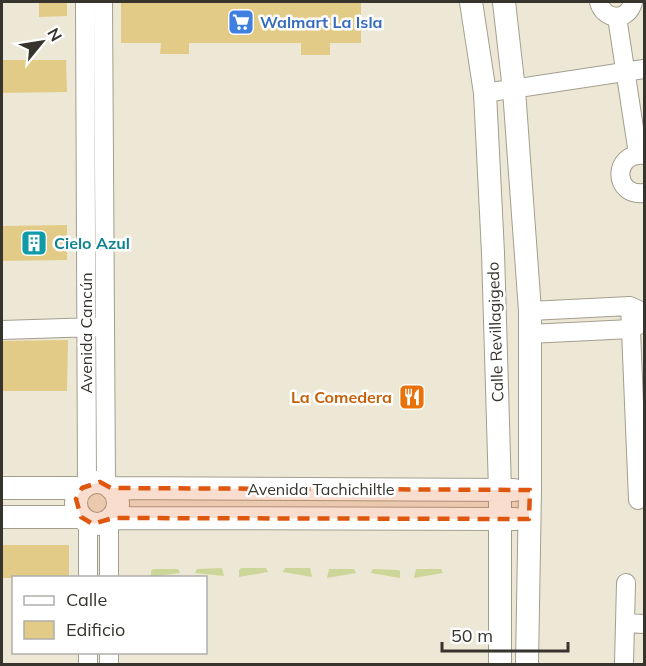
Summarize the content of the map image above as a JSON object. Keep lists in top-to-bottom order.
{
  "streets": {
    "street": ["Calle Revillagigedo", "Avenida Cancún", "Avenida Tachichiltle"]
  },
  "crossings": [
    ["Calle Revillagigedo", "Avenida Tachichiltle"],
    ["Avenida Cancún", "Avenida Tachichiltle"]
  ],
  "places": {
    "supermarket": ["Walmart La Isla"],
    "building": ["Cielo Azul"],
    "restaurant": ["La Comedera"]
  },
  "legend": ["Calle", "Edificio"],
  "scale_bar": "50 m",
  "north": "top right"
}
